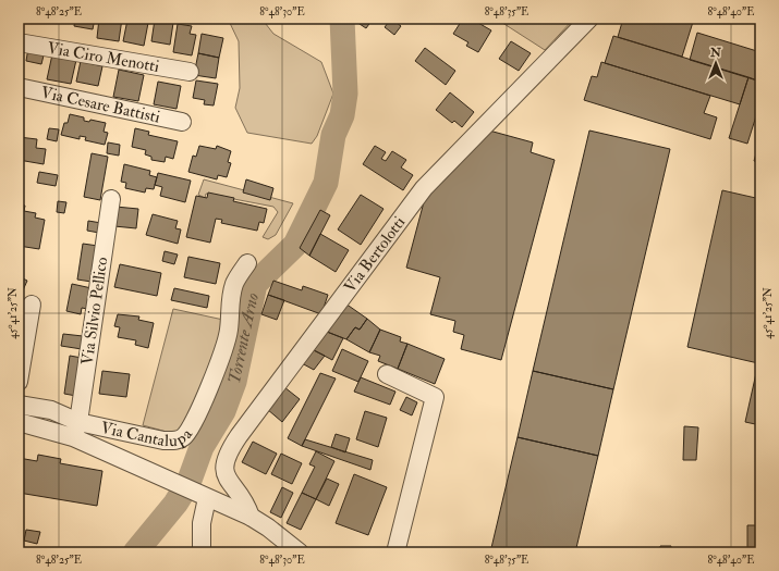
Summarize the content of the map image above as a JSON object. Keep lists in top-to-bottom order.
{
  "streets": {
    "street": [
      "Via Ciro Menotti",
      "Via Cesare Battisti",
      "Via Bertolotti",
      "Via Silvio Pellico",
      "Via Cantalupa"
    ]
  },
  "crossings": [
    ["Via Bertolotti", "Via Cantalupa"],
    ["Via Silvio Pellico", "Via Cantalupa"]
  ],
  "water": ["Torrente Arno"],
  "north": "top",
  "coordinates": [
    "8°48'25\"E",
    "8°48'30\"E",
    "8°48'35\"E",
    "8°48'40\"E",
    "45°41'25\"N"
  ]
}
